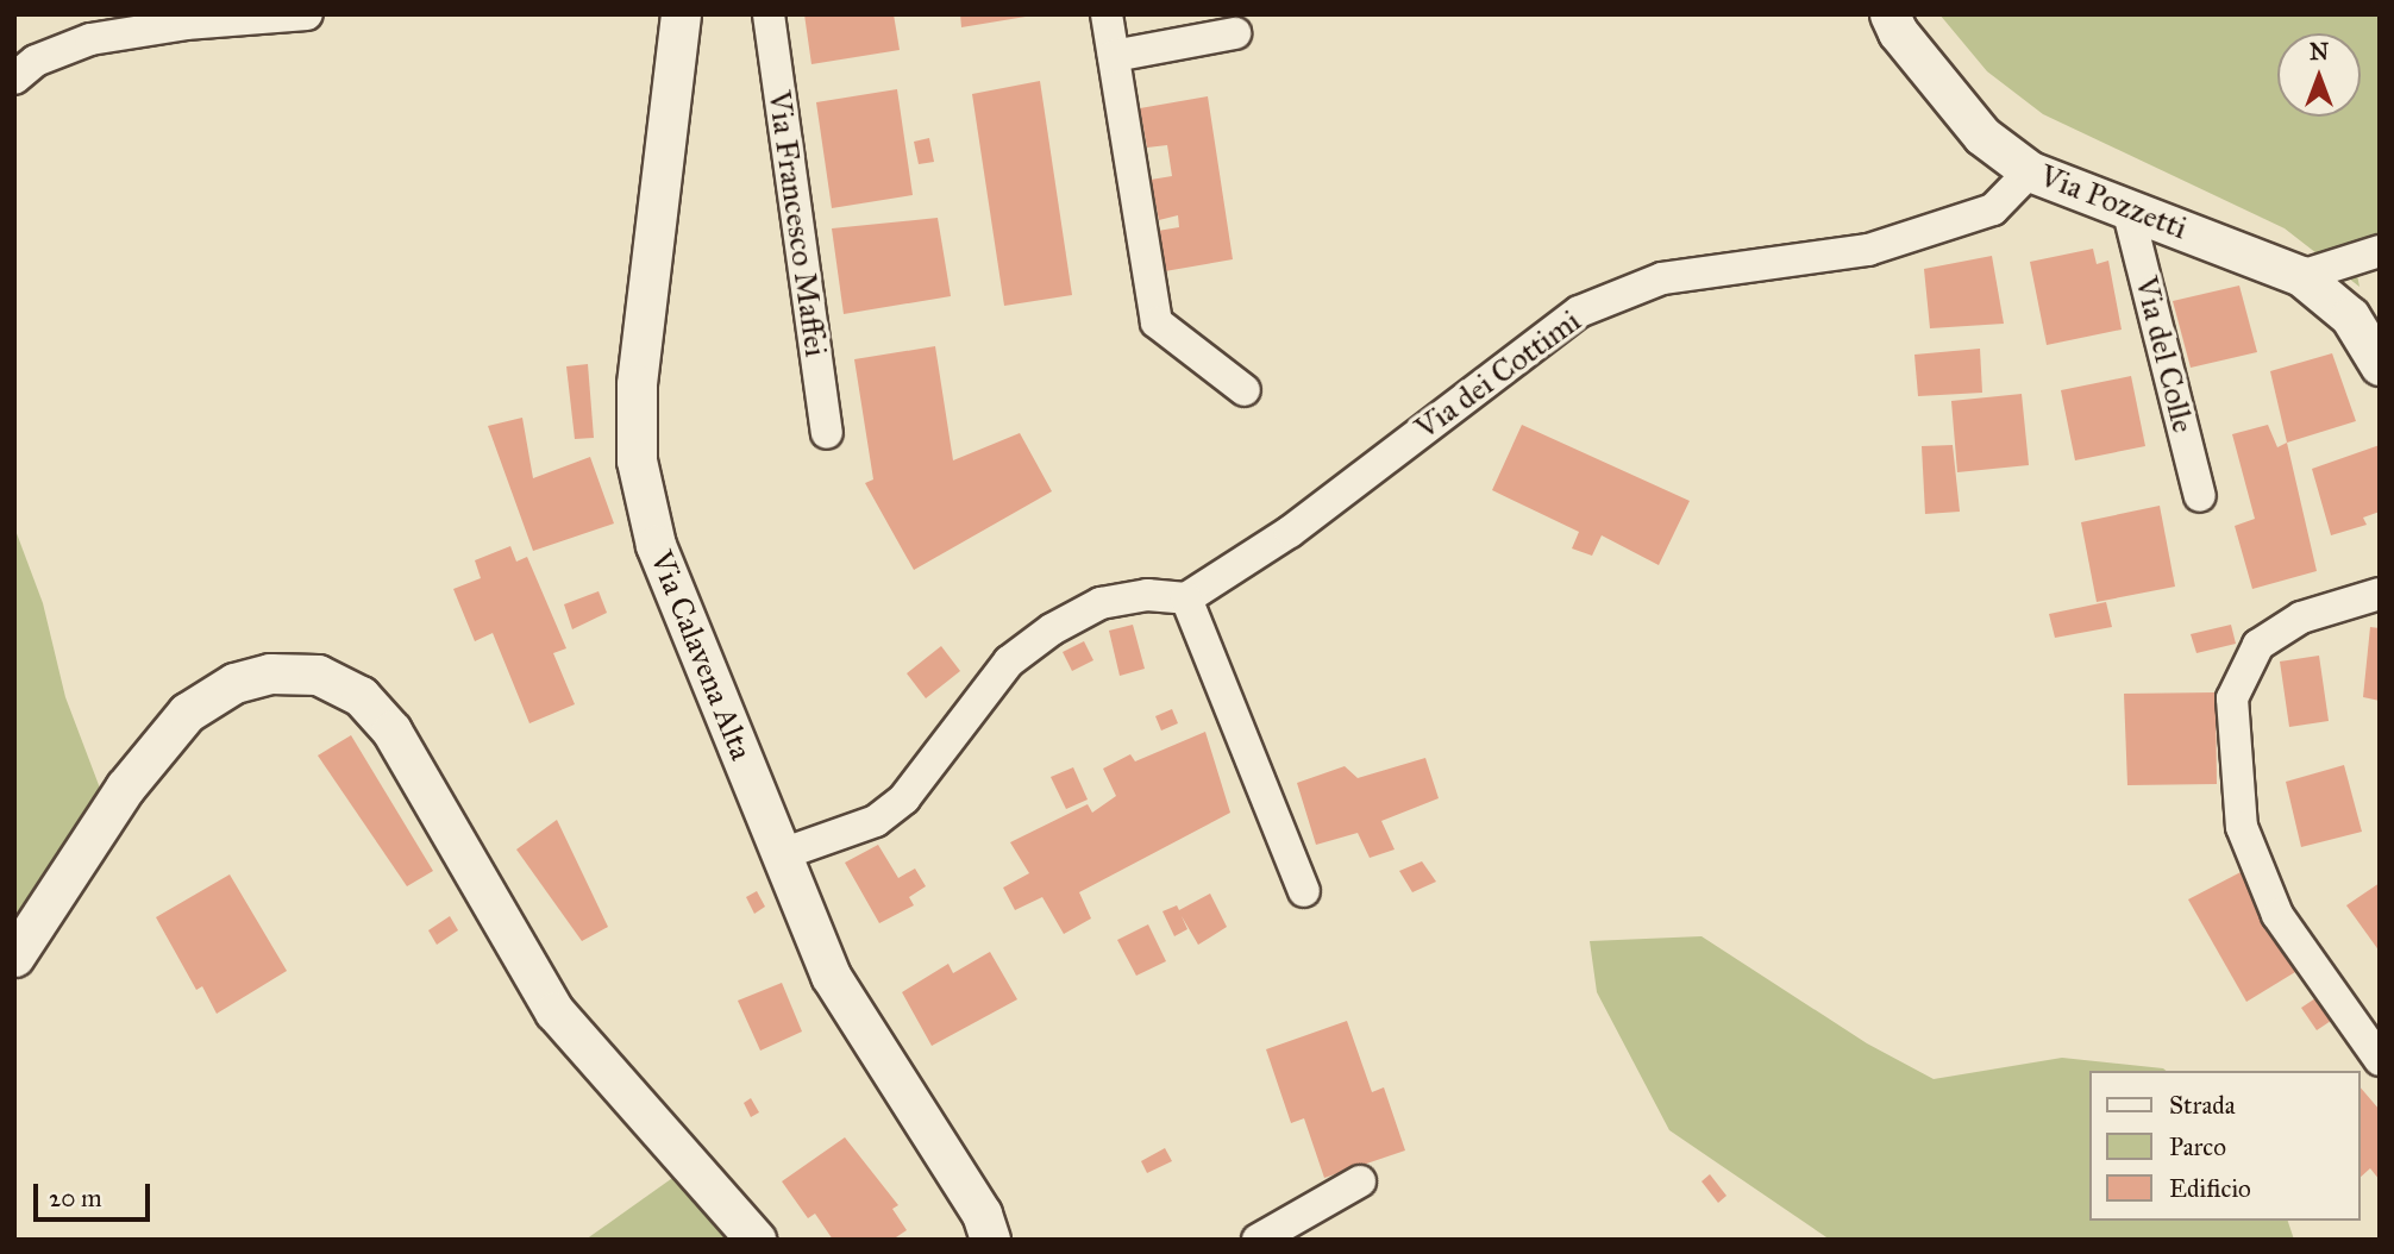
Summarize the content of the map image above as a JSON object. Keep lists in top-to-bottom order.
{
  "streets": {
    "street": [
      "Via Pozzetti",
      "Via Francesco Maffei",
      "Via del Colle",
      "Via dei Cottimi",
      "Via Calavena Alta"
    ]
  },
  "crossings": [
    ["Via Pozzetti", "Via del Colle"],
    ["Via Pozzetti", "Via dei Cottimi"]
  ],
  "legend": ["Strada", "Parco", "Edificio"],
  "scale_bar": "20 m",
  "north": "top"
}
